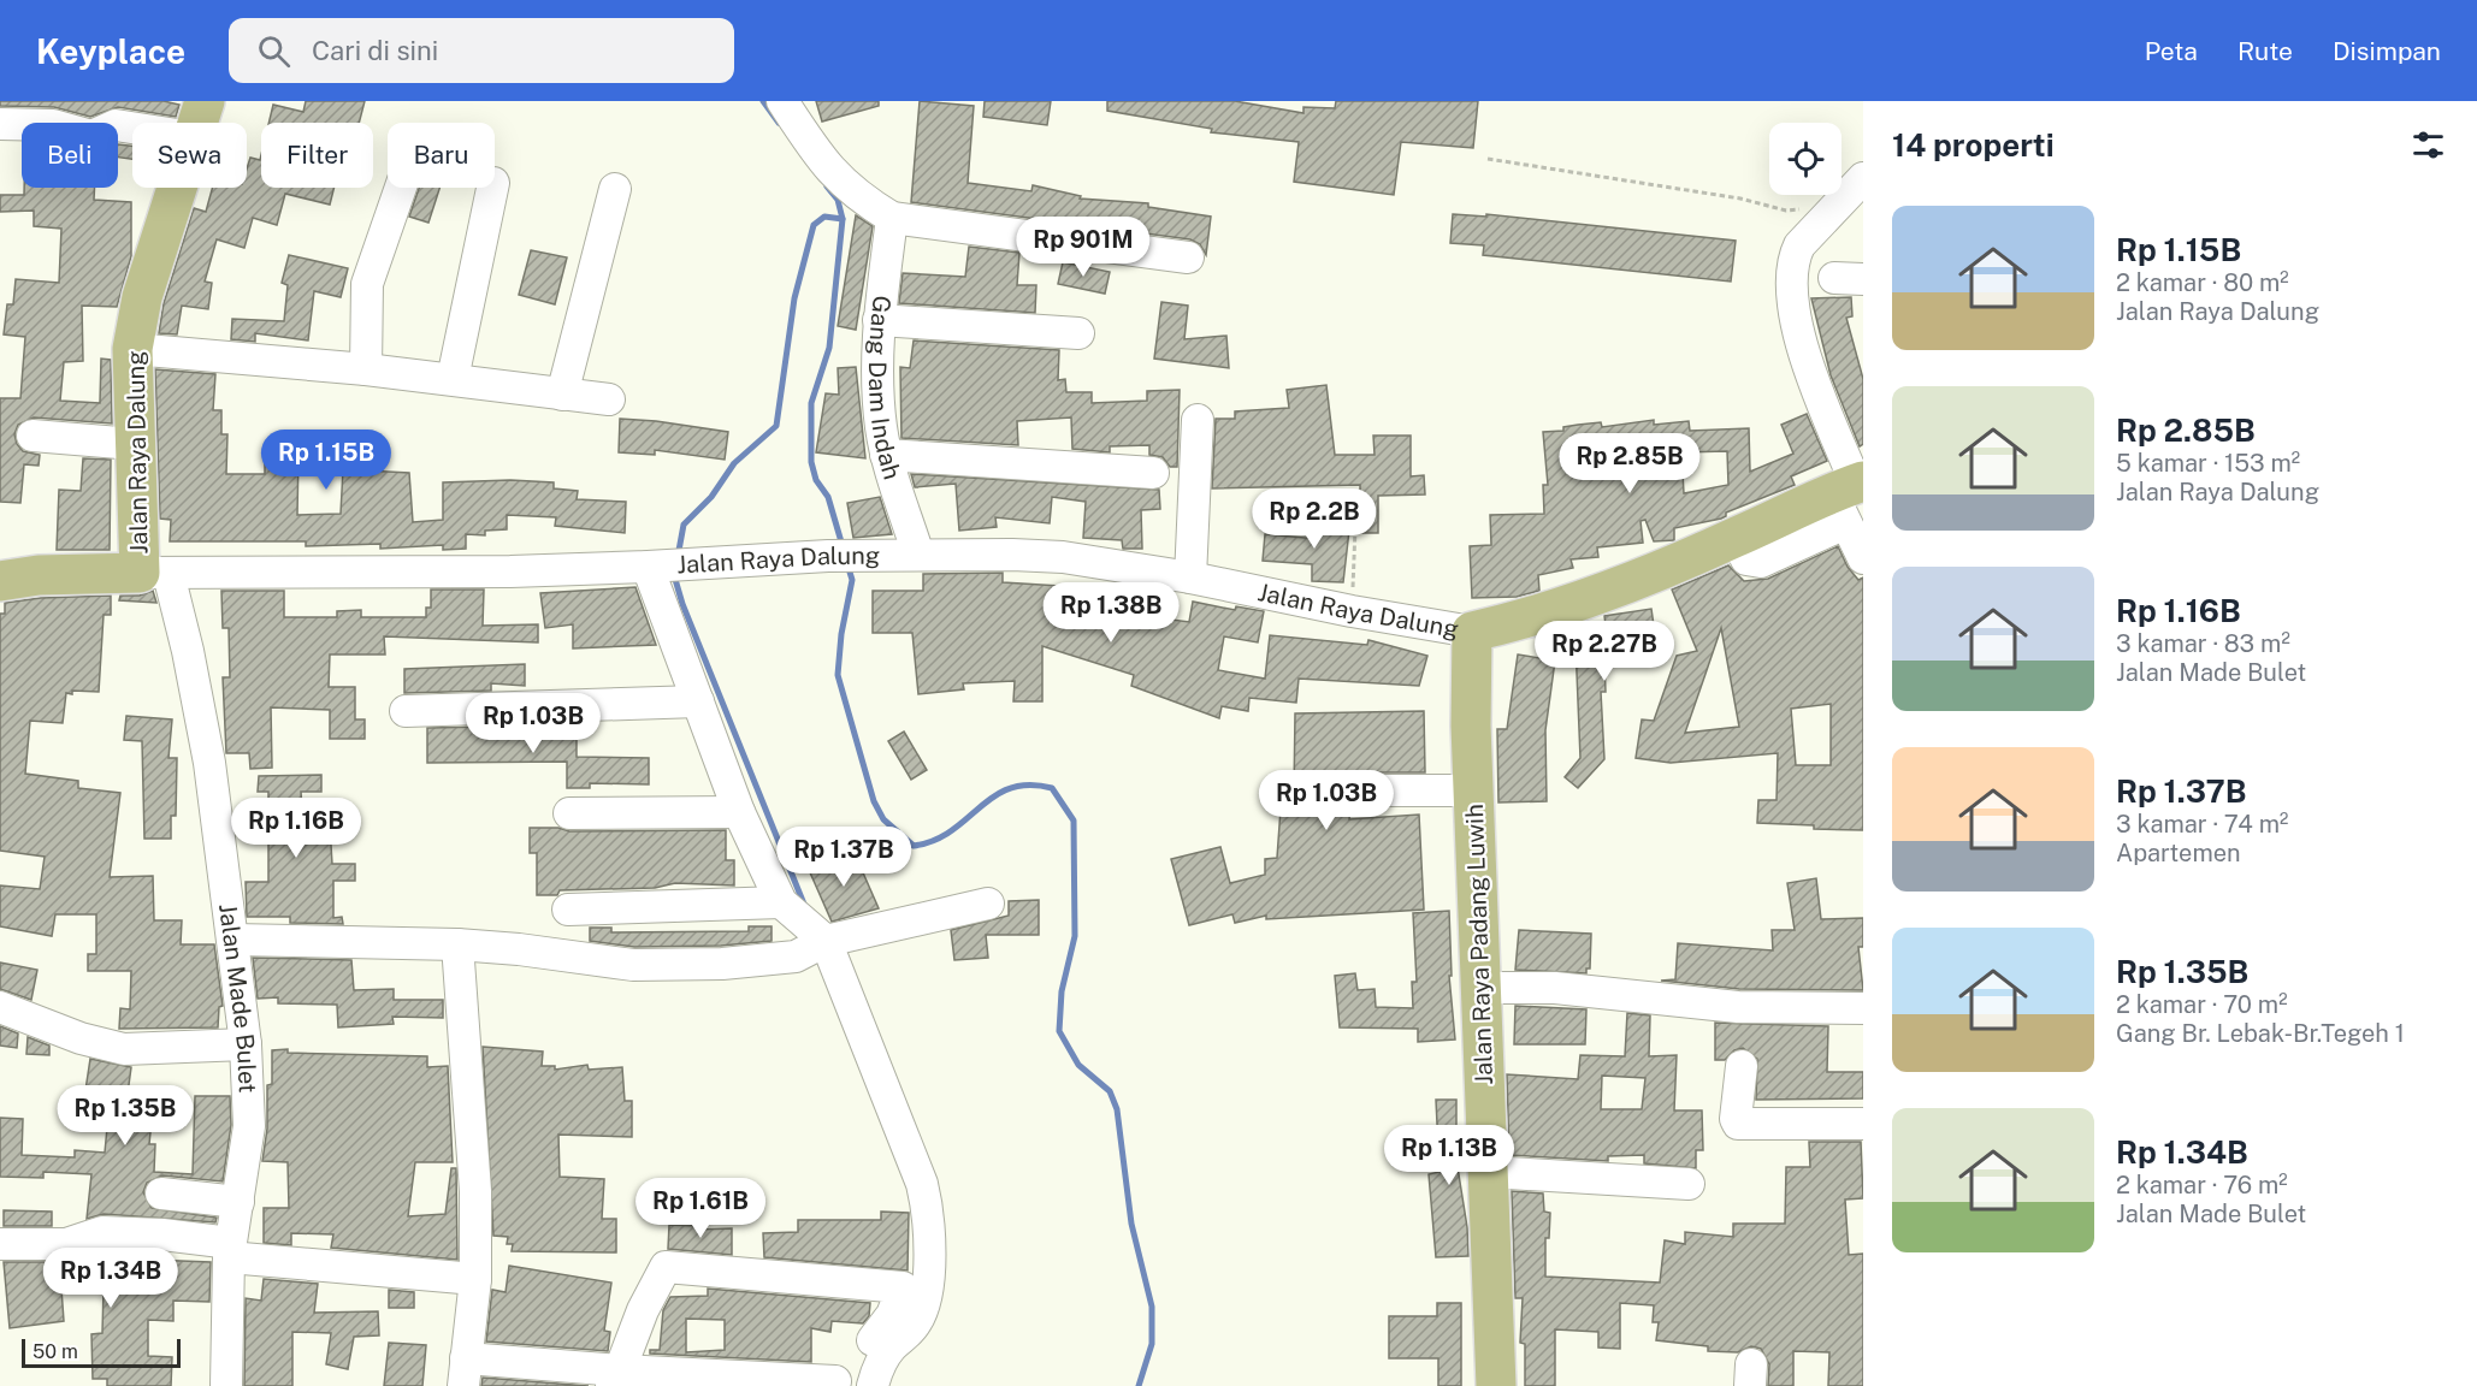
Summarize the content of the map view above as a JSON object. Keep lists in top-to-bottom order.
{
  "streets": {
    "main road": ["Jalan Raya Dalung", "Jalan Raya Padang Luwih"],
    "street": ["Gang Dam Indah", "Jalan Made Bulet"]
  },
  "crossings": [
    ["Gang Dam Indah", "Jalan Raya Dalung"],
    ["Jalan Raya Dalung", "Jalan Raya Padang Luwih"],
    ["Jalan Raya Dalung", "Jalan Made Bulet"]
  ],
  "scale_bar": "50 m",
  "page": {
    "header": "Keyplace",
    "search": "Cari di sini",
    "nav": ["Peta", "Rute", "Disimpan"],
    "heading": "14 properti",
    "chip": [
      "Beli",
      "Sewa",
      "Filter",
      "Baru"
    ],
    "list": [
      {
        "name": "Rp 1.15B",
        "note": "2 kamar · 80 m² · Jalan Raya Dalung"
      },
      {
        "name": "Rp 2.85B",
        "note": "5 kamar · 153 m² · Jalan Raya Dalung"
      },
      {
        "name": "Rp 1.16B",
        "note": "3 kamar · 83 m² · Jalan Made Bulet"
      },
      {
        "name": "Rp 1.37B",
        "note": "3 kamar · 74 m² · Apartemen"
      },
      {
        "name": "Rp 1.35B",
        "note": "2 kamar · 70 m² · Gang Br. Lebak-Br.Tegeh 1"
      },
      {
        "name": "Rp 1.34B",
        "note": "2 kamar · 76 m² · Jalan Made Bulet"
      }
    ],
    "price": [
      "Rp 901M",
      "Rp 1.15B",
      "Rp 2.85B",
      "Rp 2.2B",
      "Rp 1.38B",
      "Rp 2.27B",
      "Rp 1.03B",
      "Rp 1.03B",
      "Rp 1.16B",
      "Rp 1.37B",
      "Rp 1.35B",
      "Rp 1.13B",
      "Rp 1.61B",
      "Rp 1.34B"
    ],
    "scale": "50 m"
  }
}
